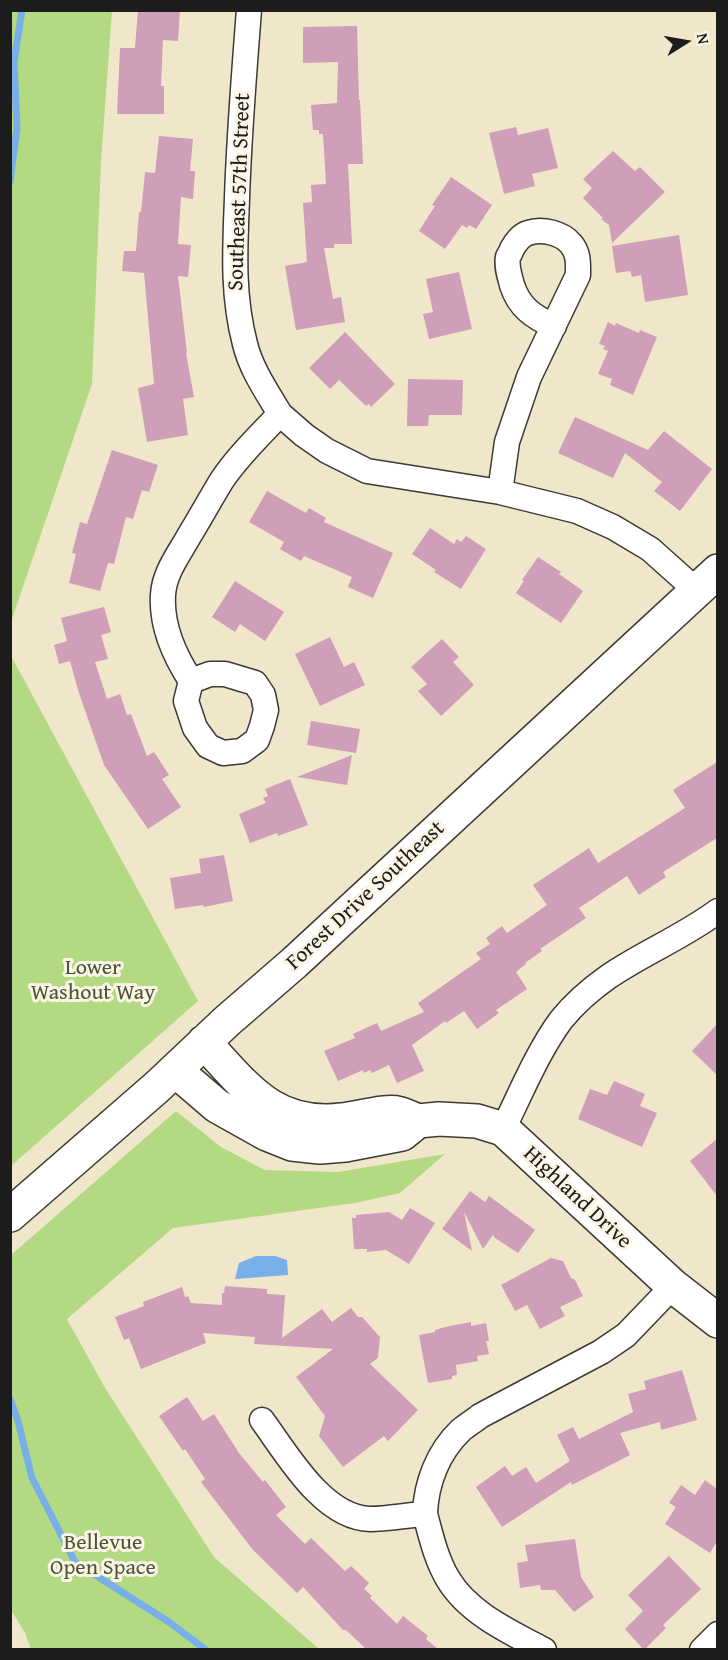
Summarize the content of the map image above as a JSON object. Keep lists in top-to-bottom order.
{
  "streets": {
    "main road": ["Forest Drive Southeast", "Highland Drive"],
    "street": ["Southeast 57th Street"]
  },
  "crossings": [
    ["Southeast 57th Street", "Forest Drive Southeast"],
    ["Forest Drive Southeast", "Highland Drive"]
  ],
  "parks": ["Lower Washout Way", "Bellevue Open Space"],
  "north": "right"
}
